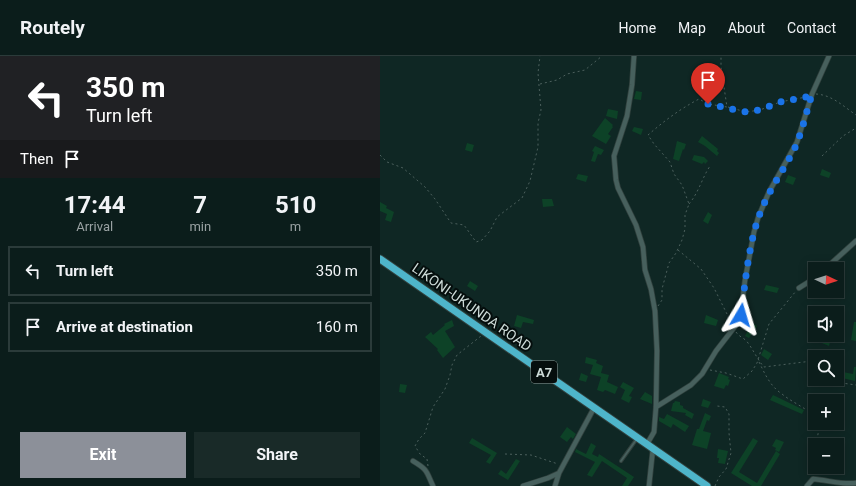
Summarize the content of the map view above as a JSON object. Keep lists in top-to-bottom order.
{
  "streets": {
    "highway": ["LIKONI-UKUNDA ROAD", "A7"]
  },
  "north": "right",
  "page": {
    "header": "Routely",
    "nav": [
      "Home",
      "Map",
      "About",
      "Contact"
    ],
    "turn": ["350 m", "Turn left"],
    "then": "Then",
    "eta": [
      "17:44",
      "Arrival",
      "7",
      "min",
      "510",
      "m"
    ],
    "list": [
      {
        "name": "Turn left",
        "value": "350 m"
      },
      {
        "name": "Arrive at destination",
        "value": "160 m"
      }
    ],
    "map_buttons": ["+", "−"],
    "buttons": ["Exit", "Share"]
  }
}
